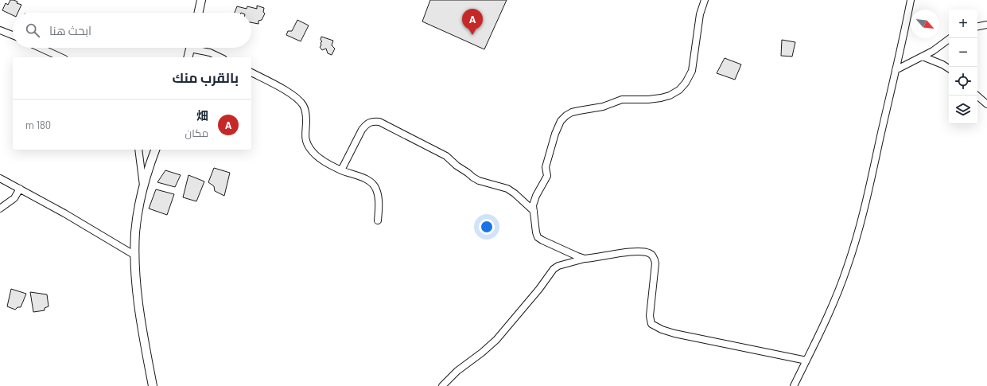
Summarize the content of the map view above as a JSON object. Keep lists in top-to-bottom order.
{
  "north": "bottom right",
  "page": {
    "pins": "A",
    "map_buttons": ["+", "−"],
    "search": "ابحث هنا",
    "heading": "بالقرب منك",
    "list": [
      {
        "mark": "A",
        "name": "畑",
        "note": "مكان",
        "value": "180 m"
      }
    ]
  }
}
